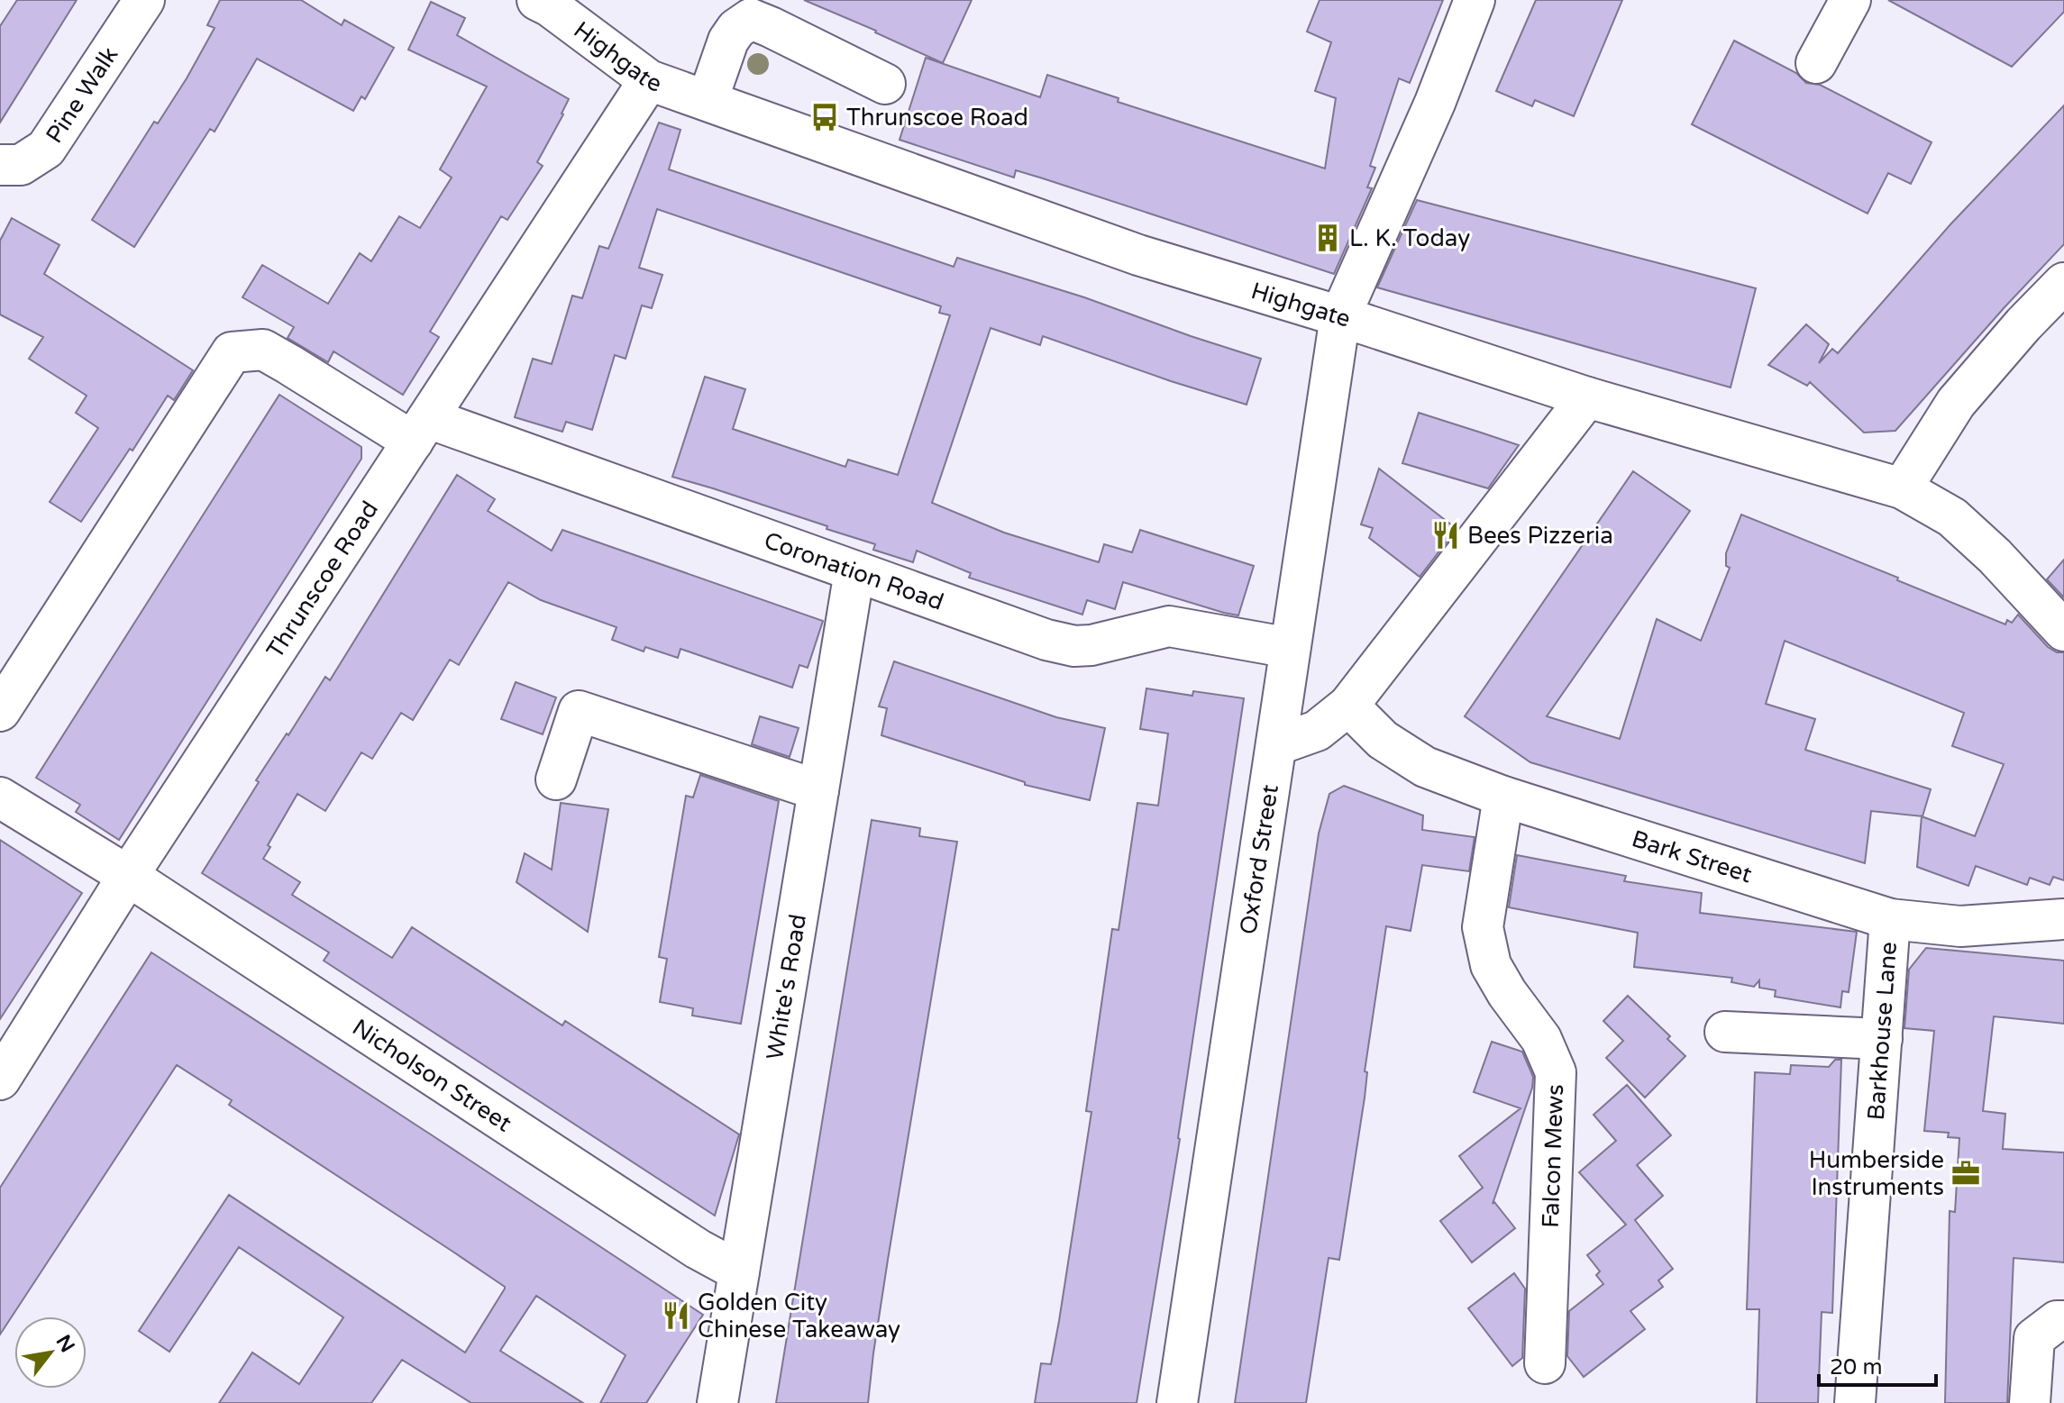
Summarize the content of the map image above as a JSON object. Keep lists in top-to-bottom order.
{
  "streets": {
    "street": [
      "Highgate",
      "Pine Walk",
      "Coronation Road",
      "Thrunscoe Road",
      "Bark Street",
      "Oxford Street",
      "White's Road",
      "Barkhouse Lane",
      "Nicholson Street",
      "Falcon Mews"
    ]
  },
  "crossings": [
    ["Highgate", "Thrunscoe Road"],
    ["Highgate", "Oxford Street"],
    ["Coronation Road", "Thrunscoe Road"],
    ["Coronation Road", "Oxford Street"],
    ["Coronation Road", "White's Road"],
    ["Thrunscoe Road", "Nicholson Street"],
    ["Bark Street", "Barkhouse Lane"],
    ["Bark Street", "Falcon Mews"],
    ["White's Road", "Nicholson Street"]
  ],
  "places": {
    "bus stop": ["Thrunscoe Road"],
    "building": ["L. K. Today"],
    "restaurant": ["Bees Pizzeria", "Golden City Chinese Takeaway"],
    "office": ["Humberside Instruments"]
  },
  "scale_bar": "20 m",
  "north": "top right"
}
